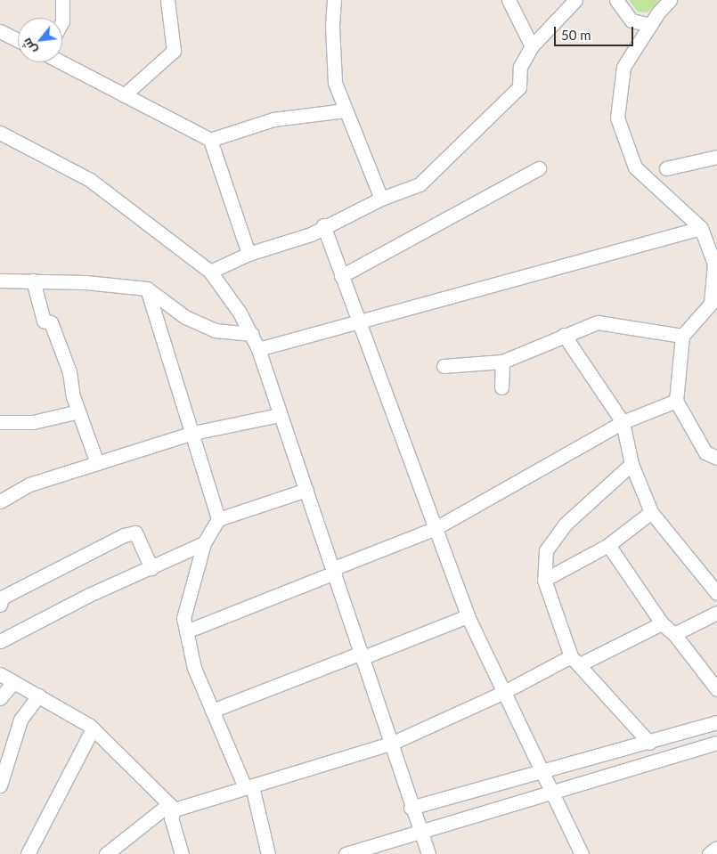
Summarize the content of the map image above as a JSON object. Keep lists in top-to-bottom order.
{
  "scale_bar": "50 m",
  "north": "bottom left"
}
